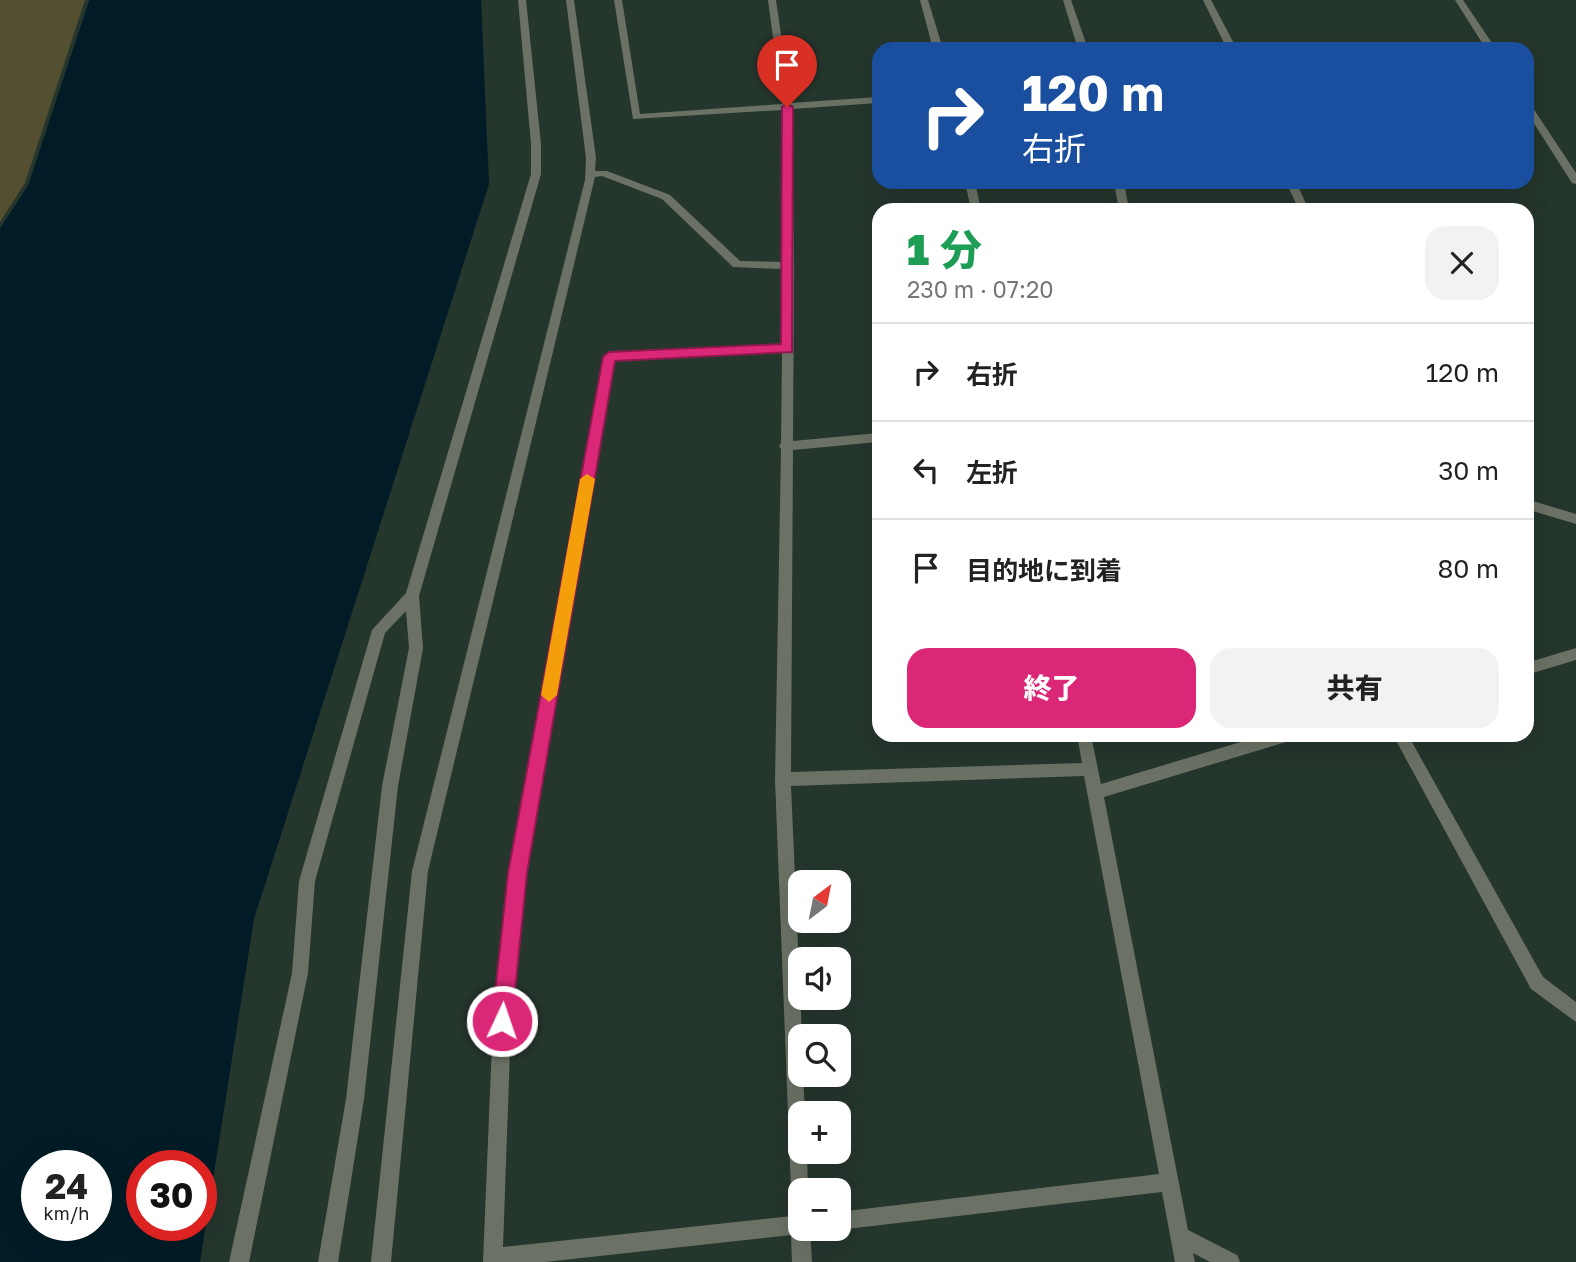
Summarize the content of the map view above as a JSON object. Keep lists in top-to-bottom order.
{
  "north": "top right",
  "page": {
    "turn": ["120 m", "右折"],
    "heading": ["1 分", "230 m · 07:20"],
    "list": [
      {
        "name": "右折",
        "value": "120 m"
      },
      {
        "name": "左折",
        "value": "30 m"
      },
      {
        "name": "目的地に到着",
        "value": "80 m"
      }
    ],
    "buttons": ["終了", "共有"],
    "map_buttons": ["+", "−"],
    "speed": "24 km/h",
    "limit": "30"
  }
}
